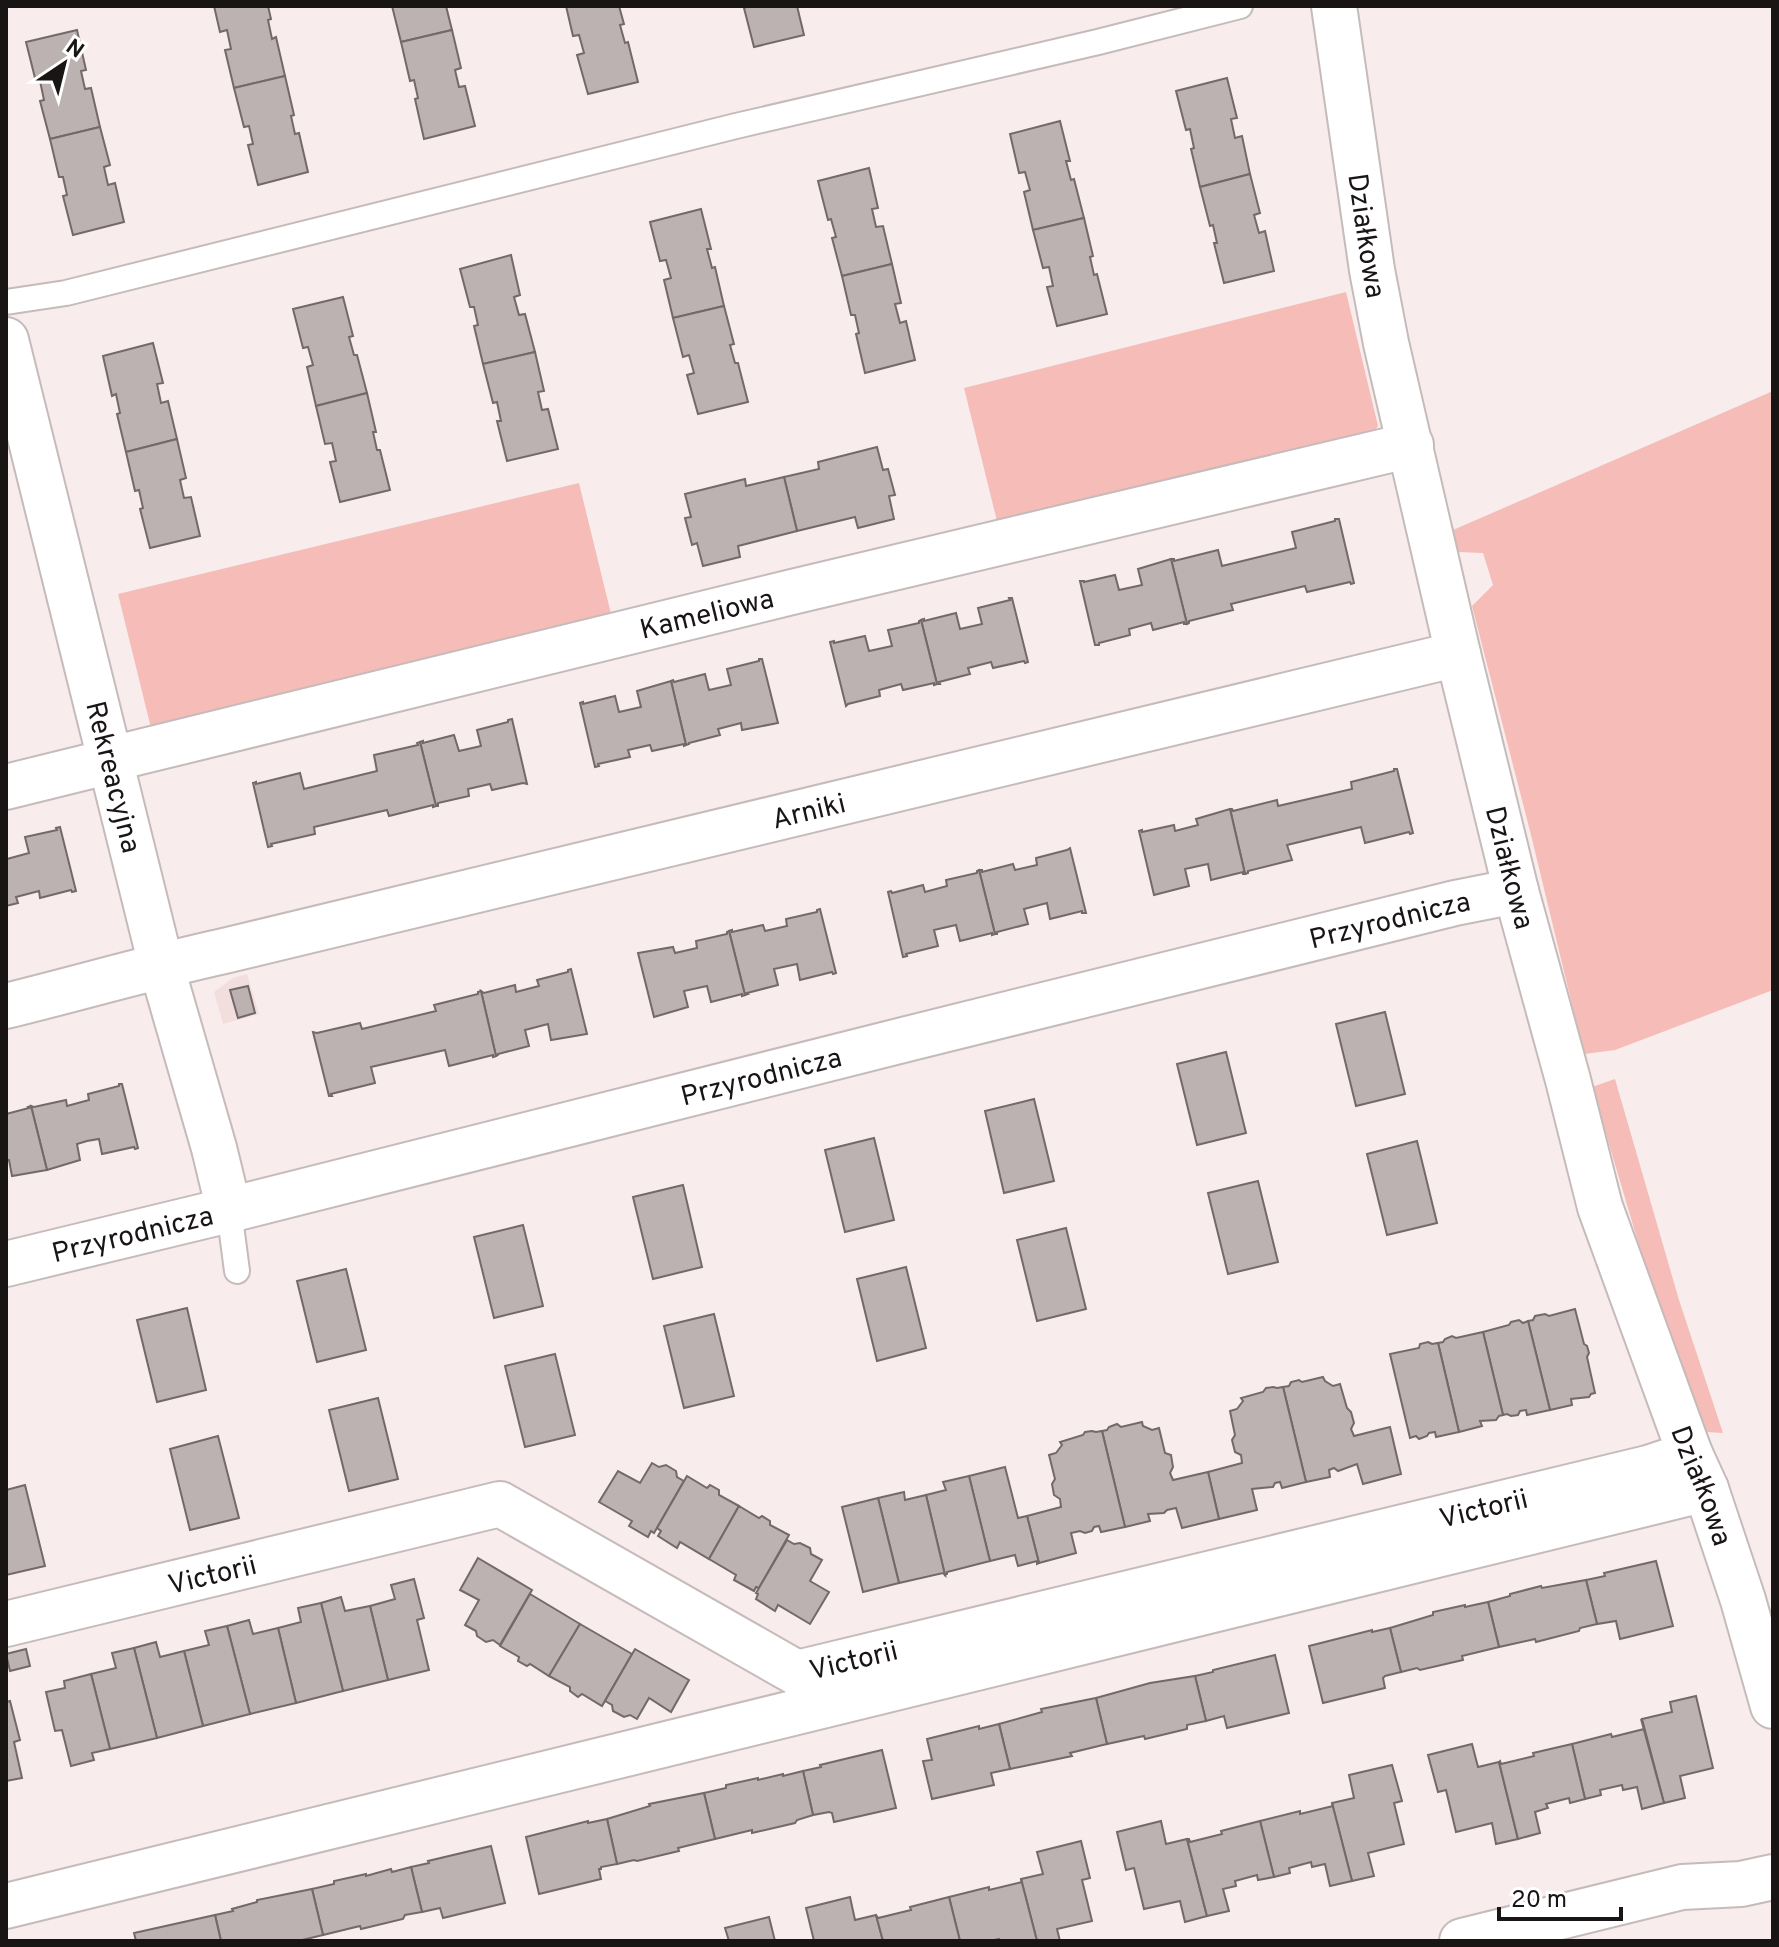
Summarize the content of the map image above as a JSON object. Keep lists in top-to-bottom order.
{
  "streets": {
    "street": [
      "Działkowa",
      "Kameliowa",
      "Rekreacyjna",
      "Arniki",
      "Przyrodnicza",
      "Victorii"
    ]
  },
  "crossings": [
    ["Działkowa", "Kameliowa"],
    ["Działkowa", "Arniki"],
    ["Działkowa", "Przyrodnicza"],
    ["Działkowa", "Victorii"],
    ["Kameliowa", "Rekreacyjna"],
    ["Rekreacyjna", "Arniki"],
    ["Rekreacyjna", "Przyrodnicza"]
  ],
  "scale_bar": "20 m",
  "north": "top right"
}
